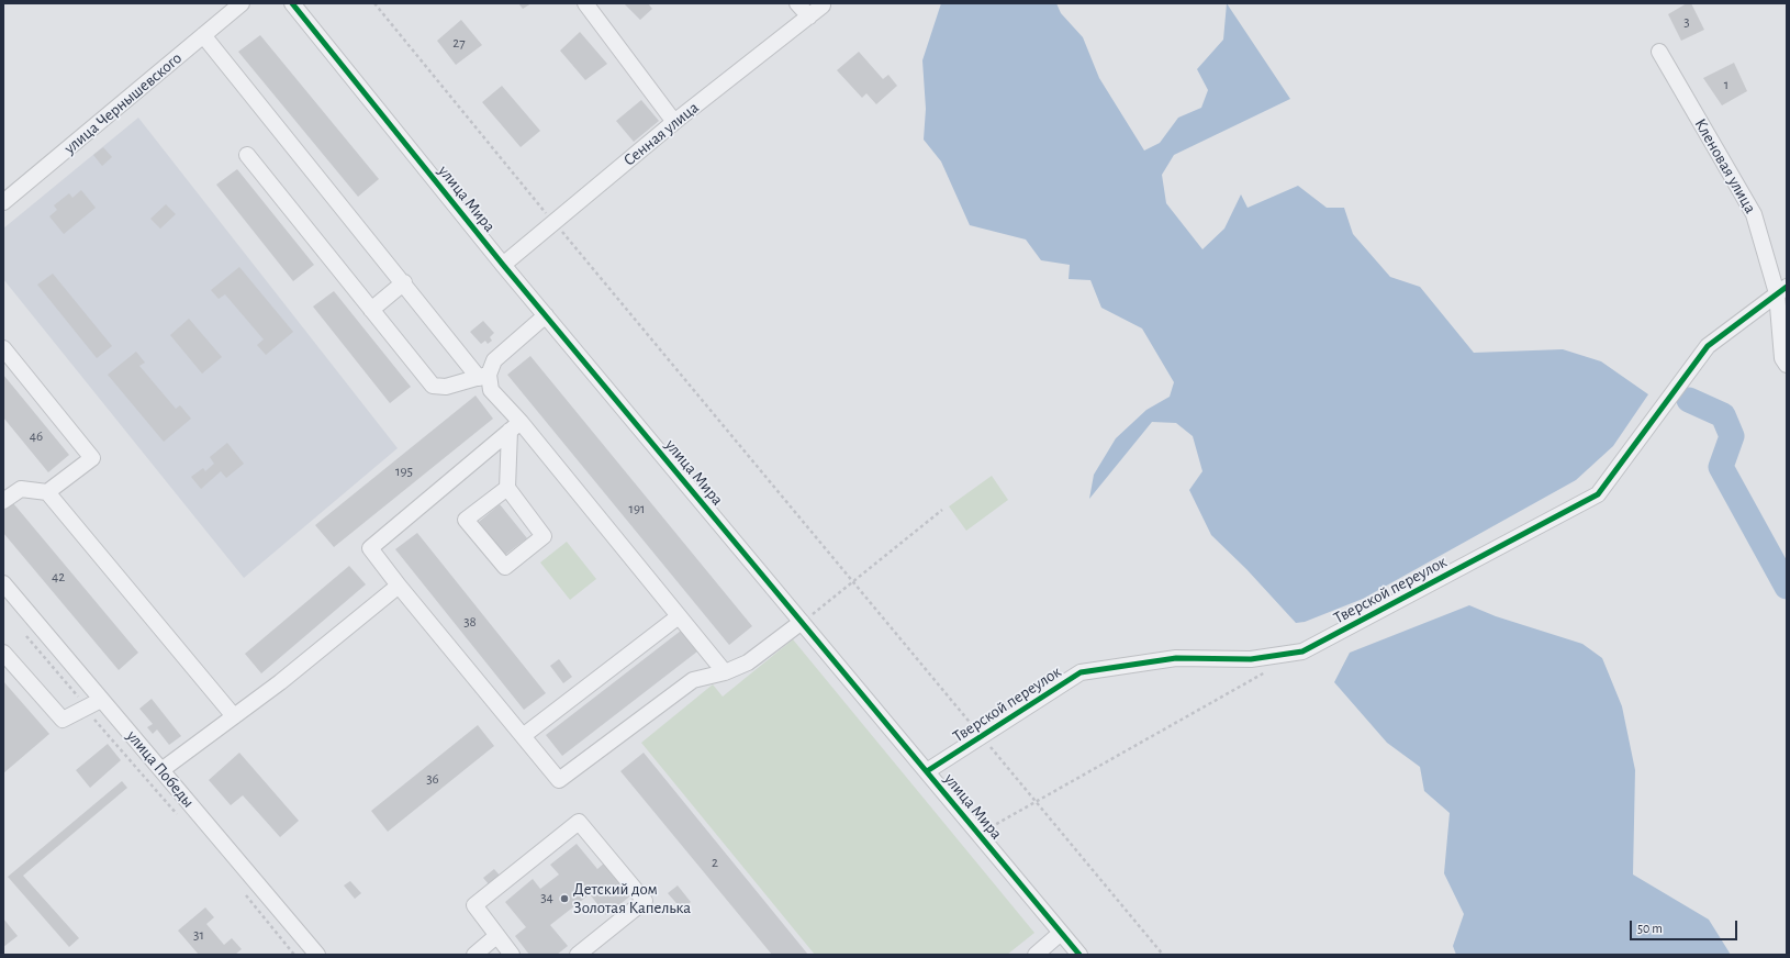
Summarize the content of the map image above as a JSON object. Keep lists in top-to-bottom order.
{
  "streets": {
    "street": [
      "улица Чернышевского",
      "Сенная улица",
      "Кленовая улица",
      "улица Мира",
      "Тверской переулок",
      "улица Победы"
    ]
  },
  "crossings": [
    ["Сенная улица", "улица Мира"],
    ["Кленовая улица", "Тверской переулок"],
    ["улица Мира", "Тверской переулок"]
  ],
  "places": ["Детский дом Золотая Капелька"],
  "house_numbers": [
    "3",
    "27",
    "1",
    "46",
    "195",
    "191",
    "42",
    "38",
    "36",
    "2",
    "34",
    "31"
  ],
  "scale_bar": "50 m"
}
